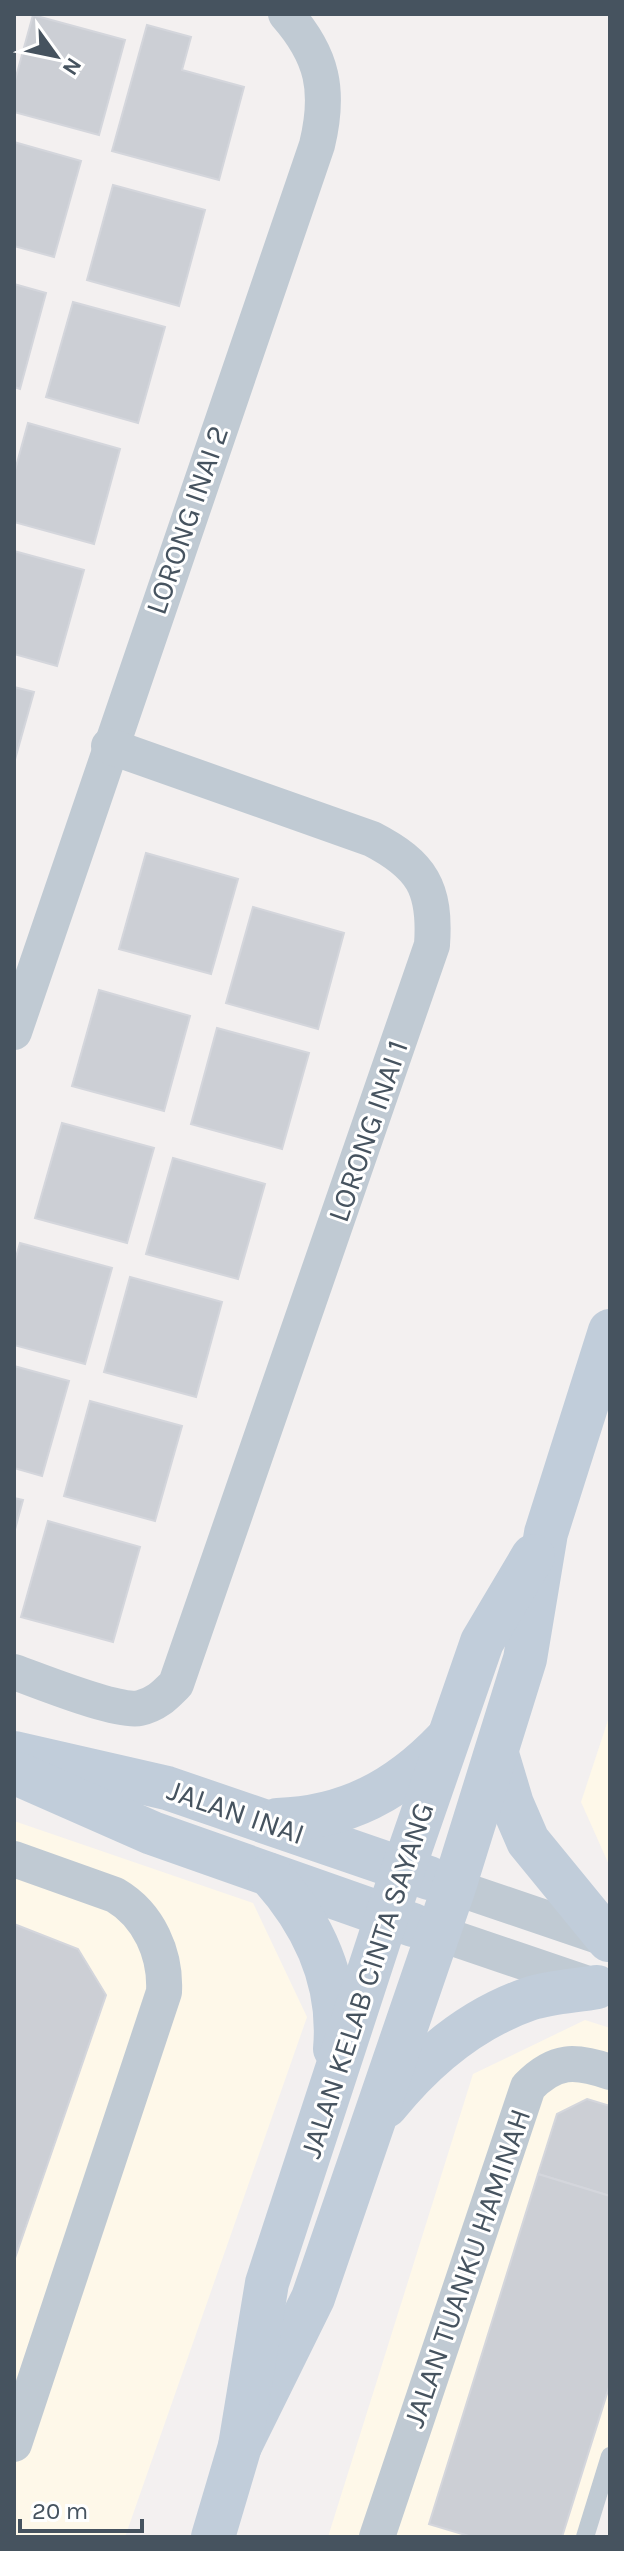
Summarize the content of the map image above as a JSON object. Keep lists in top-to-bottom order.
{
  "streets": {
    "main road": ["JALAN INAI", "JALAN KELAB CINTA SAYANG"],
    "street": ["LORONG INAI 2", "LORONG INAI 1", "JALAN TUANKU HAMINAH"]
  },
  "crossings": [
    ["LORONG INAI 2", "LORONG INAI 1"],
    ["JALAN INAI", "JALAN KELAB CINTA SAYANG"]
  ],
  "scale_bar": "20 m",
  "north": "bottom right"
}
